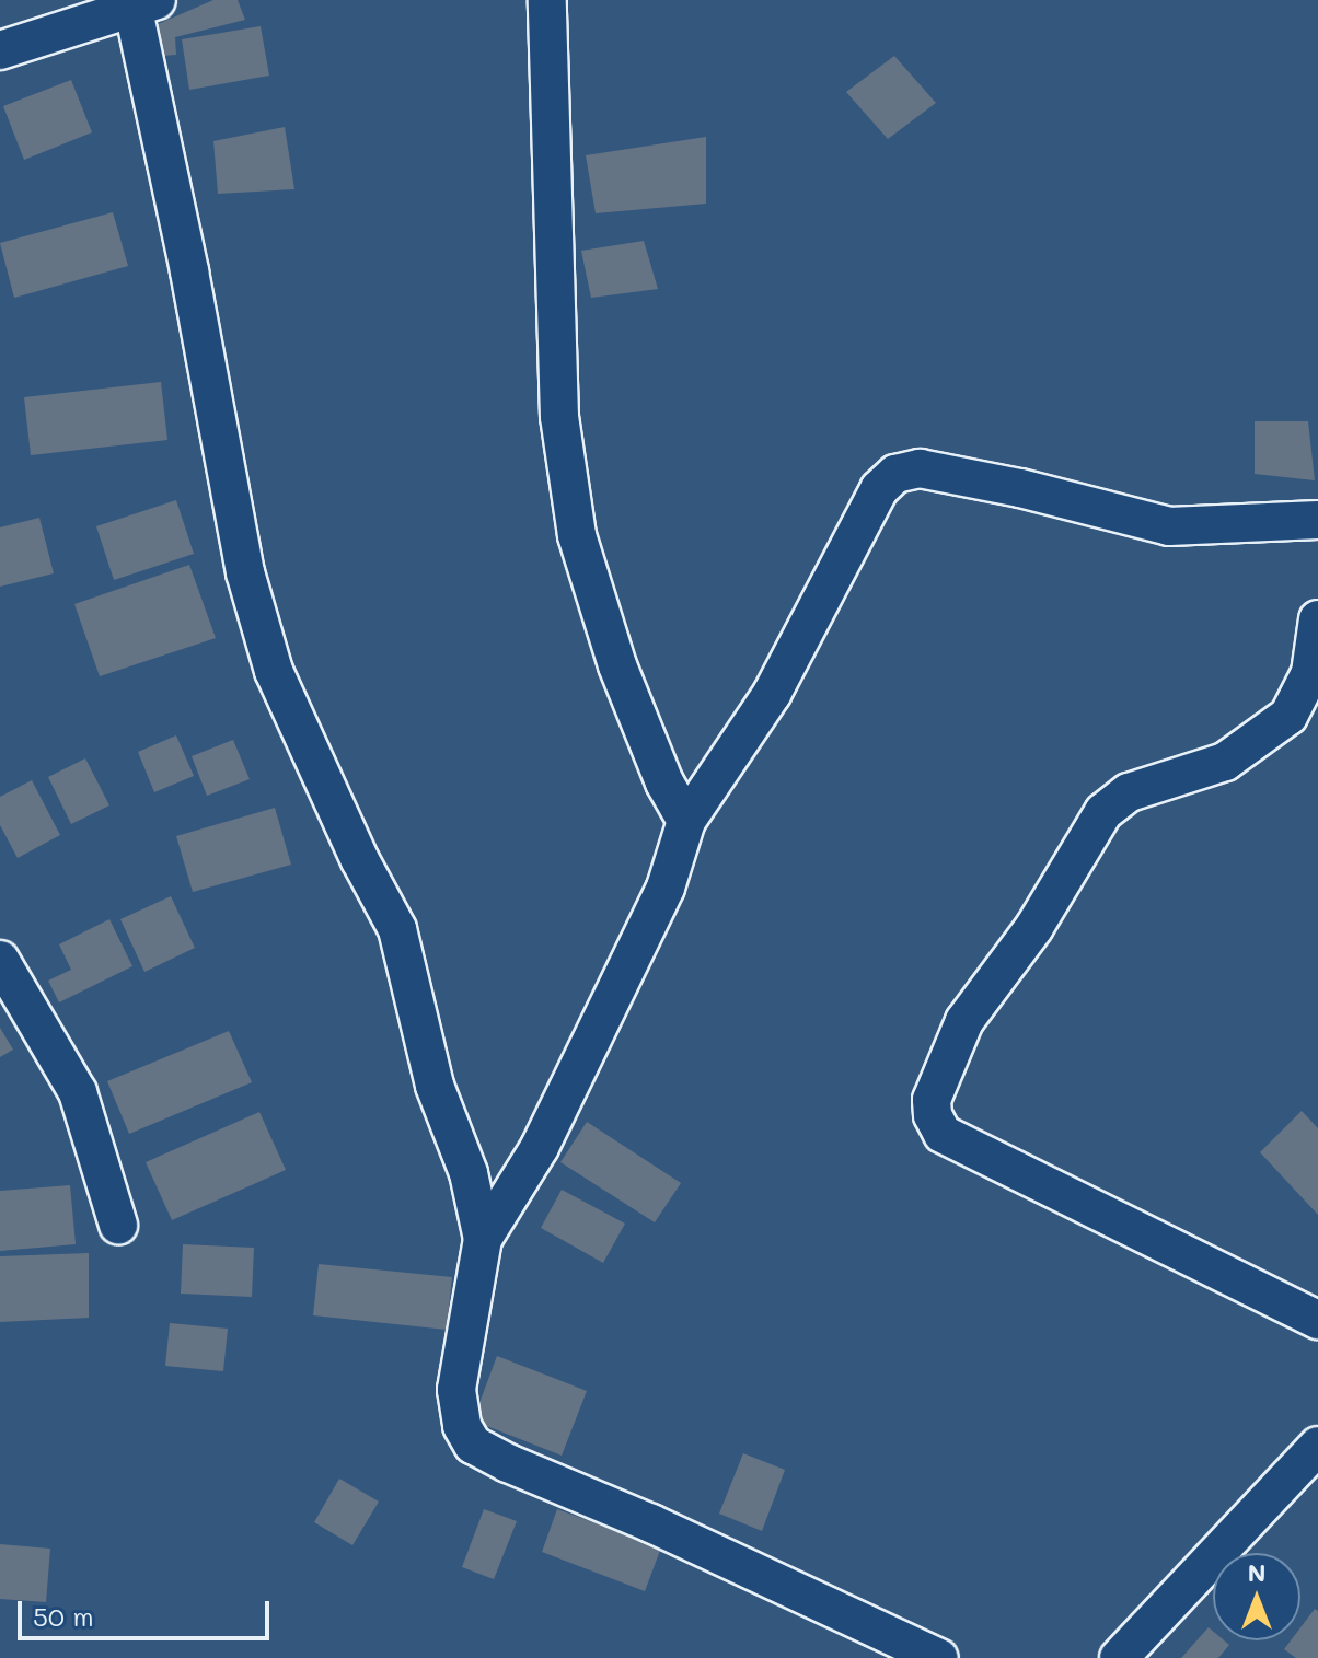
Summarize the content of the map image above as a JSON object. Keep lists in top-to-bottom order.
{
  "scale_bar": "50 m",
  "north": "top"
}
